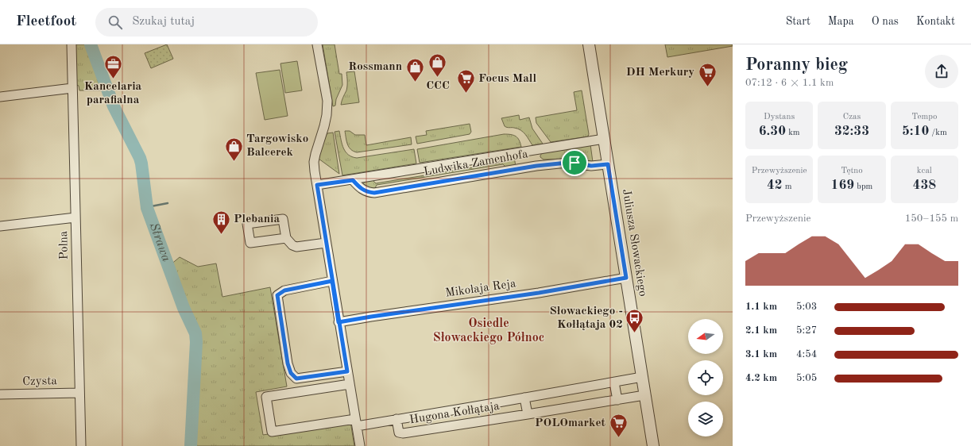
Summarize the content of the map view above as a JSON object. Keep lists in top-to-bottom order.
{
  "streets": {
    "street": [
      "Ludwika Zamenhofa",
      "Juliusza Słowackiego",
      "Polna",
      "Mikołaja Reja",
      "Czysta",
      "Hugona Kołłątaja"
    ]
  },
  "crossings": [
    ["Ludwika Zamenhofa", "Juliusza Słowackiego"],
    ["Juliusza Słowackiego", "Mikołaja Reja"],
    ["Juliusza Słowackiego", "Hugona Kołłątaja"],
    ["Polna", "Czysta"]
  ],
  "districts": ["Osiedle Słowackiego Północ"],
  "water": ["Strawa"],
  "places": {
    "shop": ["CCC", "Rossmann", "Targowisko Balcerek"],
    "office": ["Kancelaria parafialna"],
    "supermarket": ["DH Merkury", "Focus Mall", "POLOmarket"],
    "building": ["Plebania"],
    "bus stop": ["Słowackiego - Kołłątaja 02"]
  },
  "north": "left",
  "page": {
    "header": "Fleetfoot",
    "search": "Szukaj tutaj",
    "nav": [
      "Start",
      "Mapa",
      "O nas",
      "Kontakt"
    ],
    "heading": ["Poranny bieg", "07:12 · 6 × 1.1 km"],
    "stats": [
      ["Dystans", "6.30 km"],
      ["Czas", "32:33"],
      ["Tempo", "5:10 /km"],
      ["Przewyższenie", "42 m"],
      ["Tętno", "169 bpm"],
      ["kcal", "438"]
    ],
    "chart": ["Przewyższenie", "150–155 m"],
    "list": [
      {
        "name": "1.1 km",
        "note": "5:03"
      },
      {
        "name": "2.1 km",
        "note": "5:27"
      },
      {
        "name": "3.1 km",
        "note": "4:54"
      },
      {
        "name": "4.2 km",
        "note": "5:05"
      }
    ]
  }
}
